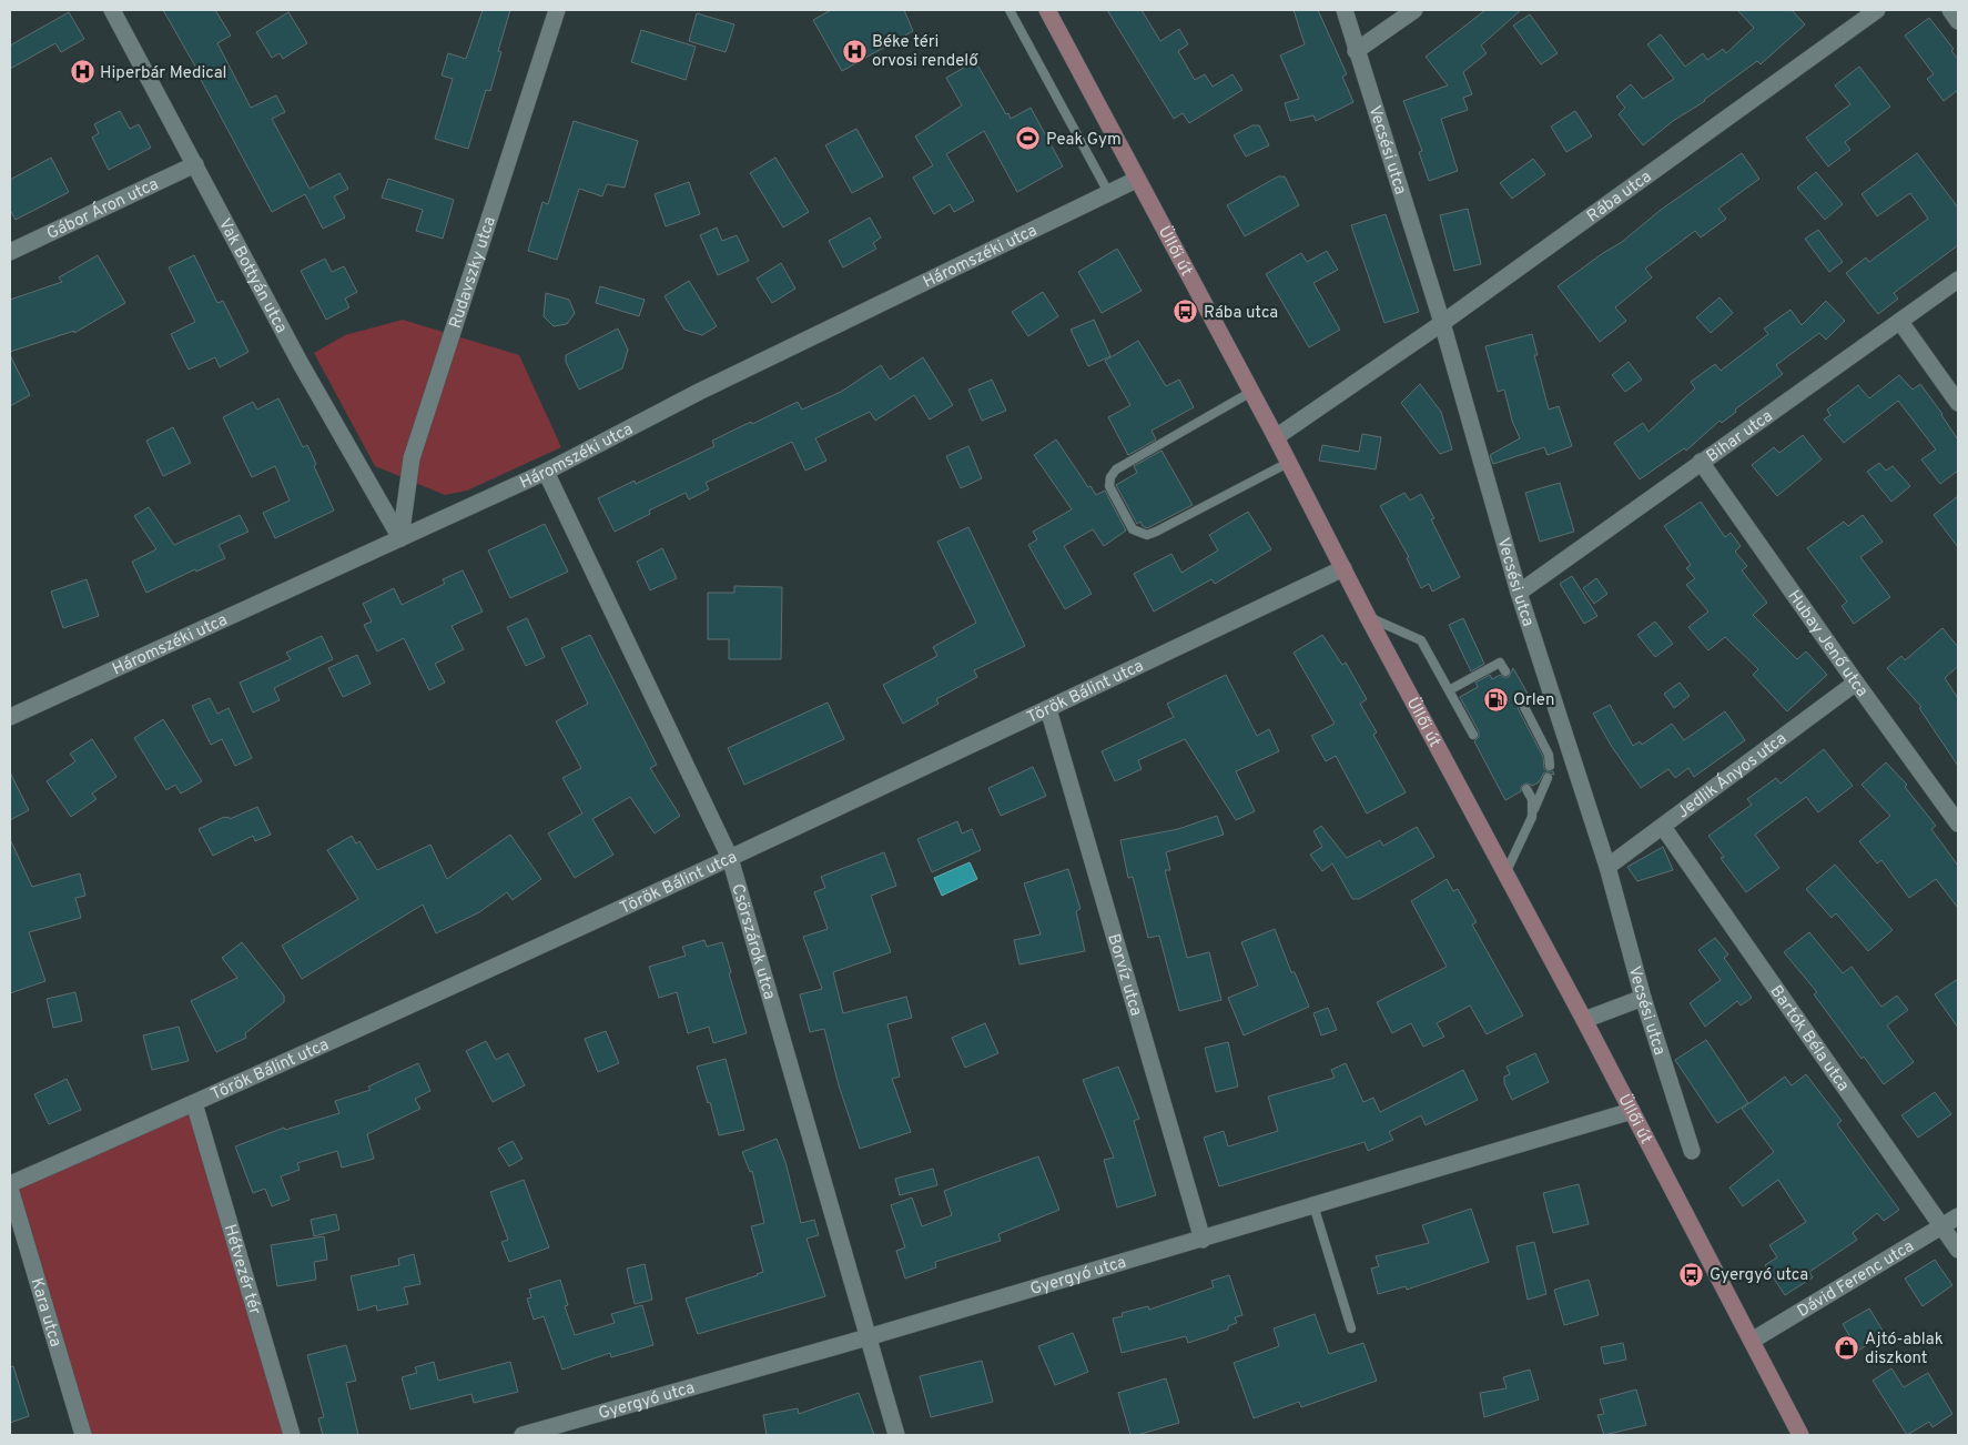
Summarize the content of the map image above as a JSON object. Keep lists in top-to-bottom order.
{
  "streets": {
    "main road": ["Üllői út"],
    "street": [
      "Vecsési utca",
      "Rába utca",
      "Gábor Áron utca",
      "Háromszéki utca",
      "Rudavszky utca",
      "Vak Bottyán utca",
      "Bihar utca",
      "Hubay Jenő utca",
      "Török Bálint utca",
      "Jedlik Ányos utca",
      "Csörszárok utca",
      "Borvíz utca",
      "Bartók Béla utca",
      "Hétvezér tér",
      "Gyergyó utca",
      "Dávid Ferenc utca",
      "Kara utca"
    ]
  },
  "crossings": [
    ["Vecsési utca", "Rába utca"],
    ["Vecsési utca", "Bihar utca"],
    ["Vecsési utca", "Jedlik Ányos utca"],
    ["Rába utca", "Üllői út"],
    ["Gábor Áron utca", "Vak Bottyán utca"],
    ["Üllői út", "Háromszéki utca"],
    ["Üllői út", "Török Bálint utca"],
    ["Üllői út", "Gyergyó utca"],
    ["Üllői út", "Dávid Ferenc utca"],
    ["Háromszéki utca", "Rudavszky utca"],
    ["Háromszéki utca", "Vak Bottyán utca"],
    ["Háromszéki utca", "Csörszárok utca"],
    ["Rudavszky utca", "Vak Bottyán utca"],
    ["Bihar utca", "Hubay Jenő utca"],
    ["Hubay Jenő utca", "Jedlik Ányos utca"],
    ["Török Bálint utca", "Csörszárok utca"],
    ["Török Bálint utca", "Borvíz utca"],
    ["Török Bálint utca", "Hétvezér tér"],
    ["Jedlik Ányos utca", "Bartók Béla utca"],
    ["Csörszárok utca", "Gyergyó utca"],
    ["Borvíz utca", "Gyergyó utca"],
    ["Bartók Béla utca", "Dávid Ferenc utca"]
  ],
  "places": {
    "hospital": ["Béke téri orvosi rendelő", "Hiperbár Medical"],
    "sports": ["Peak Gym"],
    "bus stop": ["Rába utca", "Gyergyó utca"],
    "fuel station": ["Orlen"],
    "shop": ["Ajtó-ablak diszkont"]
  }
}
